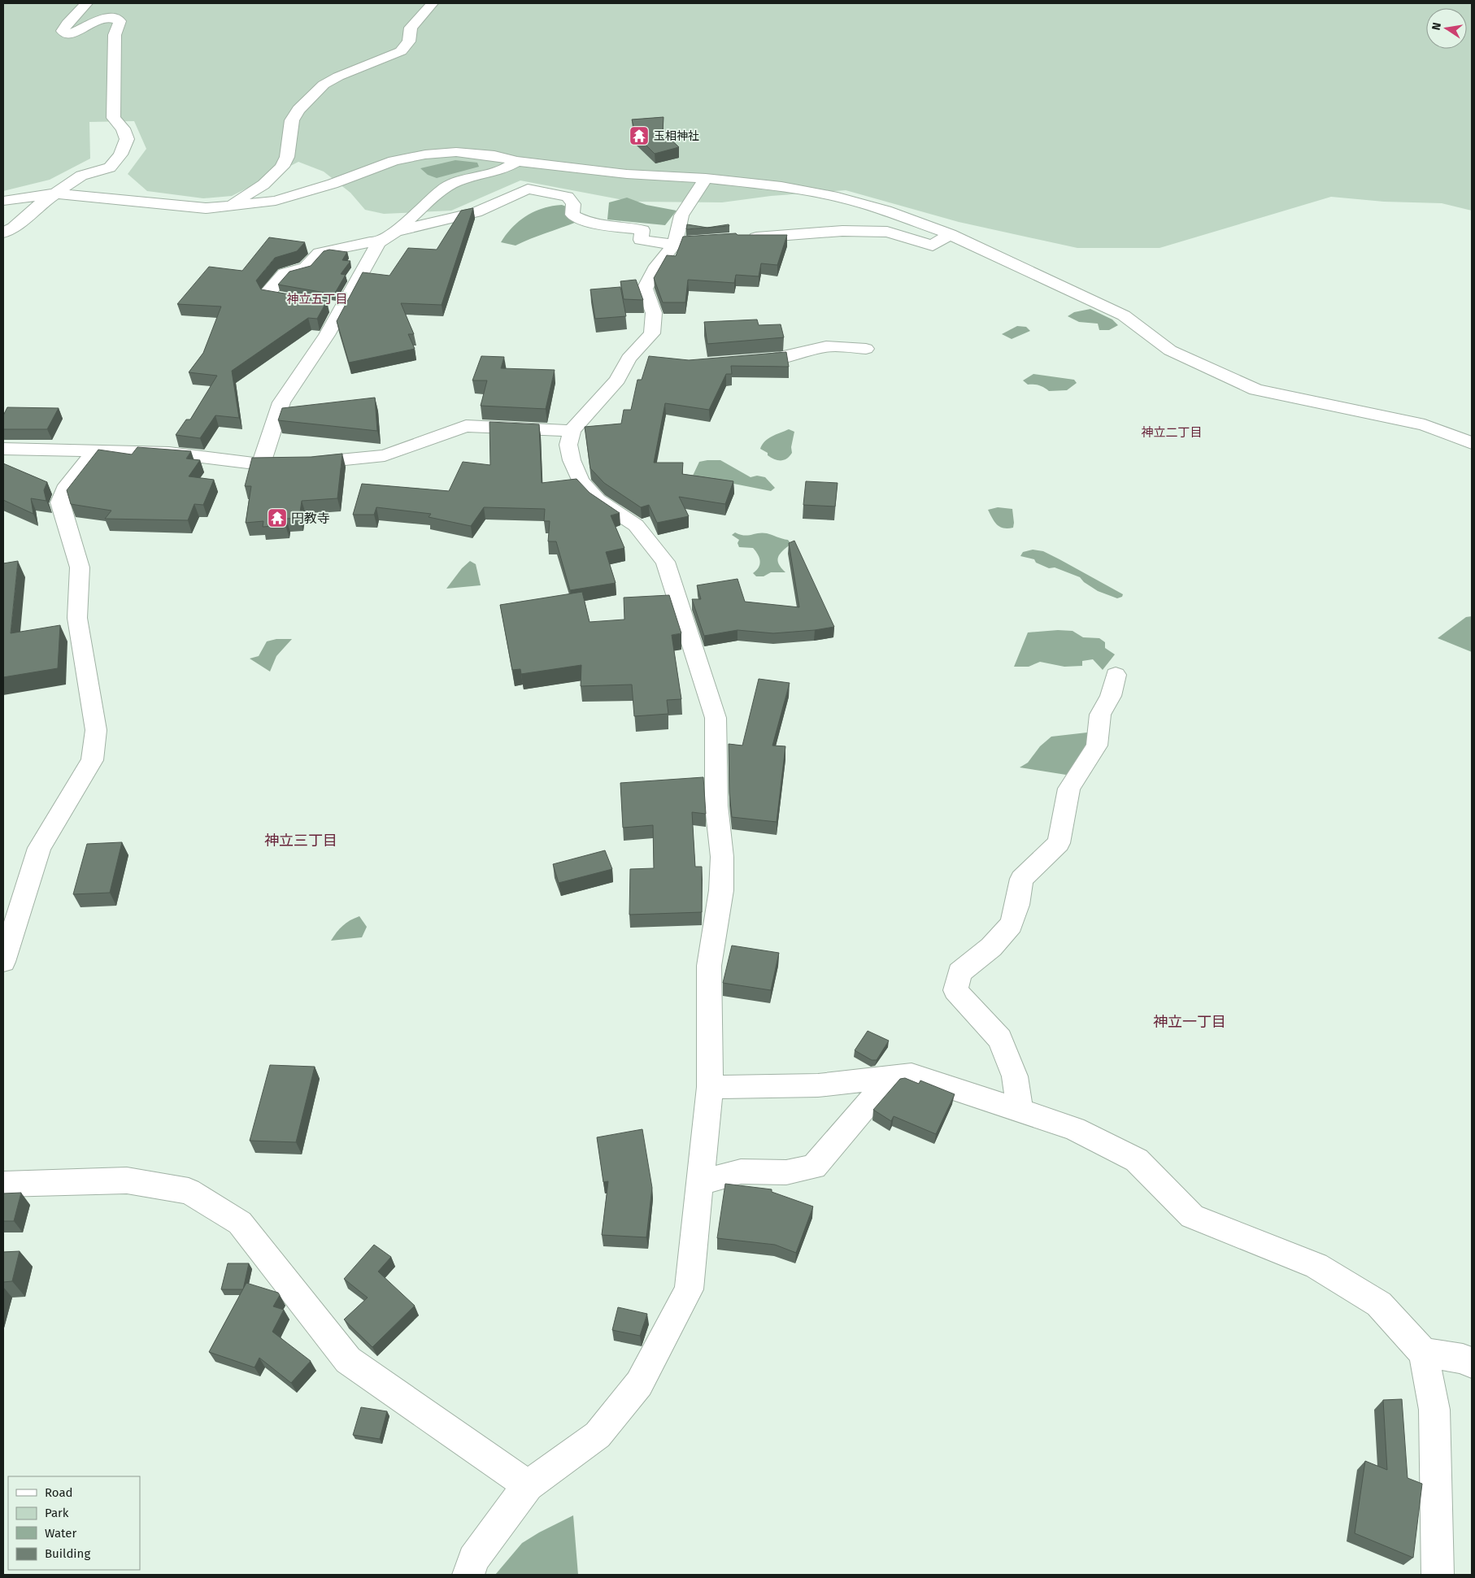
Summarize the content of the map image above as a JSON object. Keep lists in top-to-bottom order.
{
  "districts": [
    "神立五丁目",
    "神立二丁目",
    "神立三丁目",
    "神立一丁目"
  ],
  "places": {
    "temple": ["玉相神社", "円教寺"]
  },
  "legend": [
    "Road",
    "Park",
    "Water",
    "Building"
  ],
  "north": "left"
}
